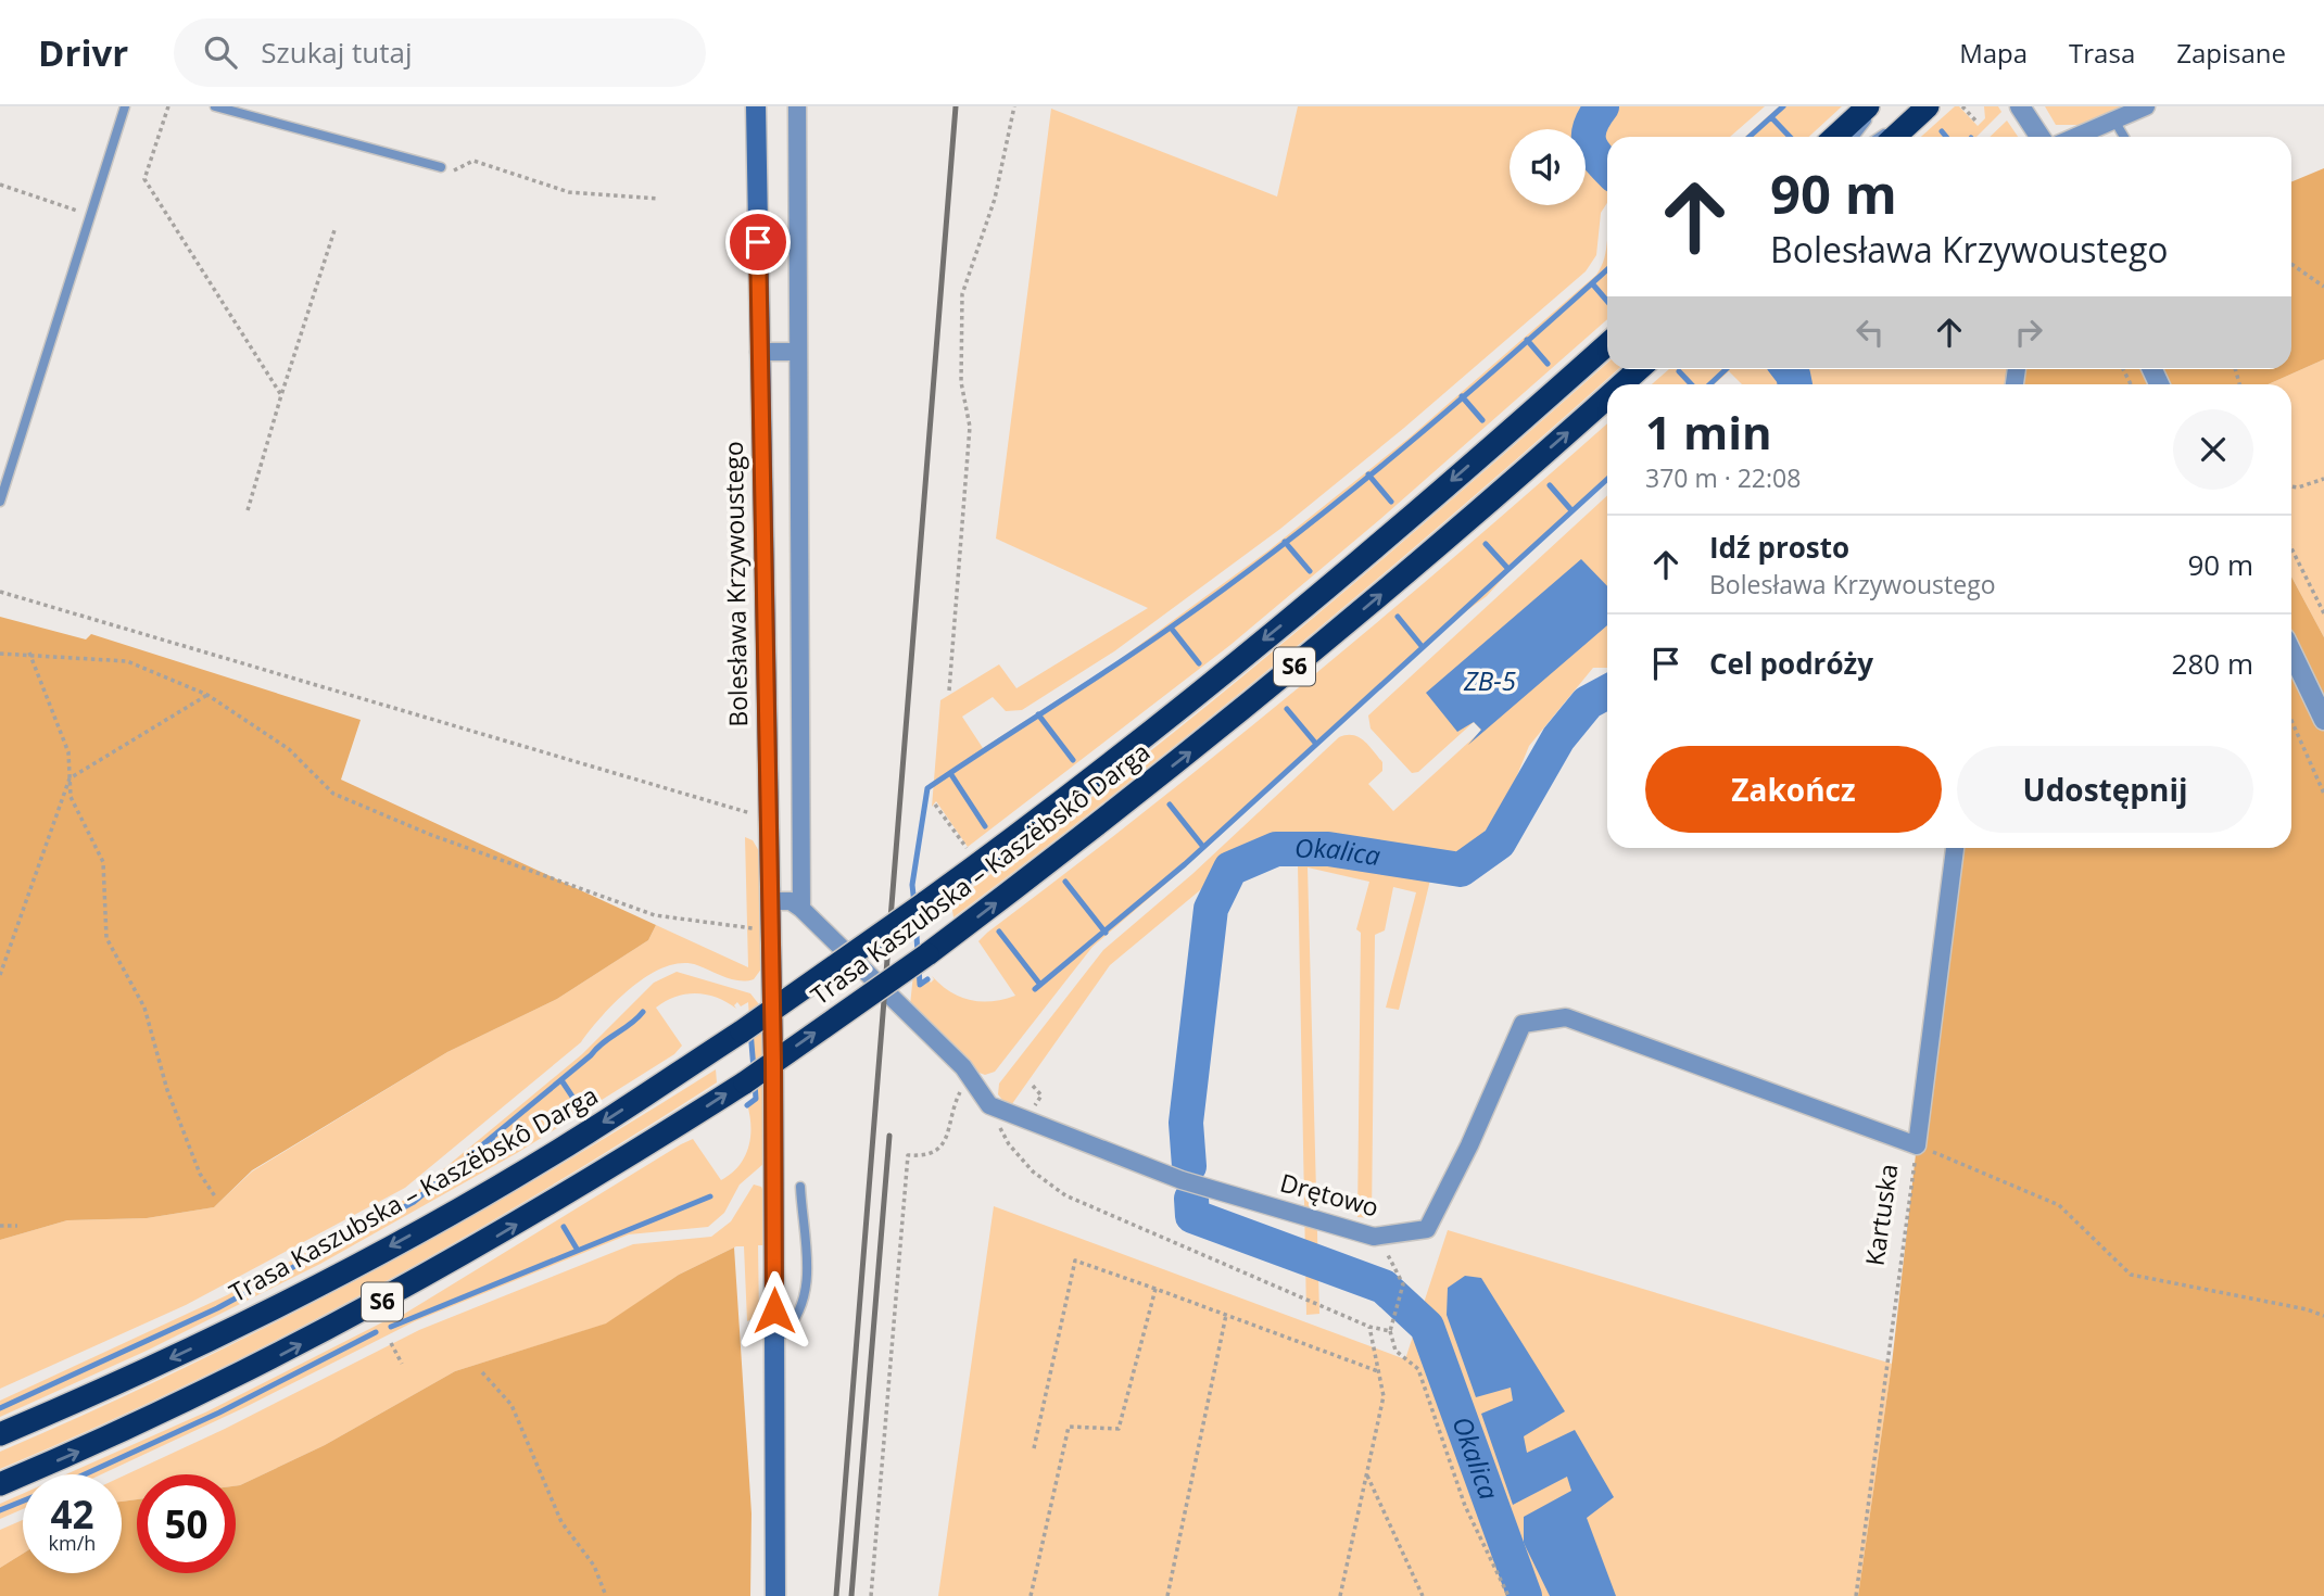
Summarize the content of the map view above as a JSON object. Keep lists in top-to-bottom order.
{
  "streets": {
    "highway": ["S6", "Trasa Kaszubska – Kaszëbskô Darga"],
    "main road": ["Bolesława Krzywoustego"],
    "street": ["Drętowo", "Kartuska"]
  },
  "crossings": [
    ["Drętowo", "Kartuska"]
  ],
  "water": ["ZB-5", "Okalica"],
  "page": {
    "header": "Drivr",
    "search": "Szukaj tutaj",
    "nav": ["Mapa", "Trasa", "Zapisane"],
    "turn": ["90 m", "Bolesława Krzywoustego"],
    "heading": ["1 min", "370 m · 22:08"],
    "list": [
      {
        "name": "Idź prosto",
        "note": "Bolesława Krzywoustego",
        "value": "90 m"
      },
      {
        "name": "Cel podróży",
        "value": "280 m"
      }
    ],
    "buttons": ["Zakończ", "Udostępnij"],
    "speed": "42 km/h",
    "limit": "50"
  }
}
